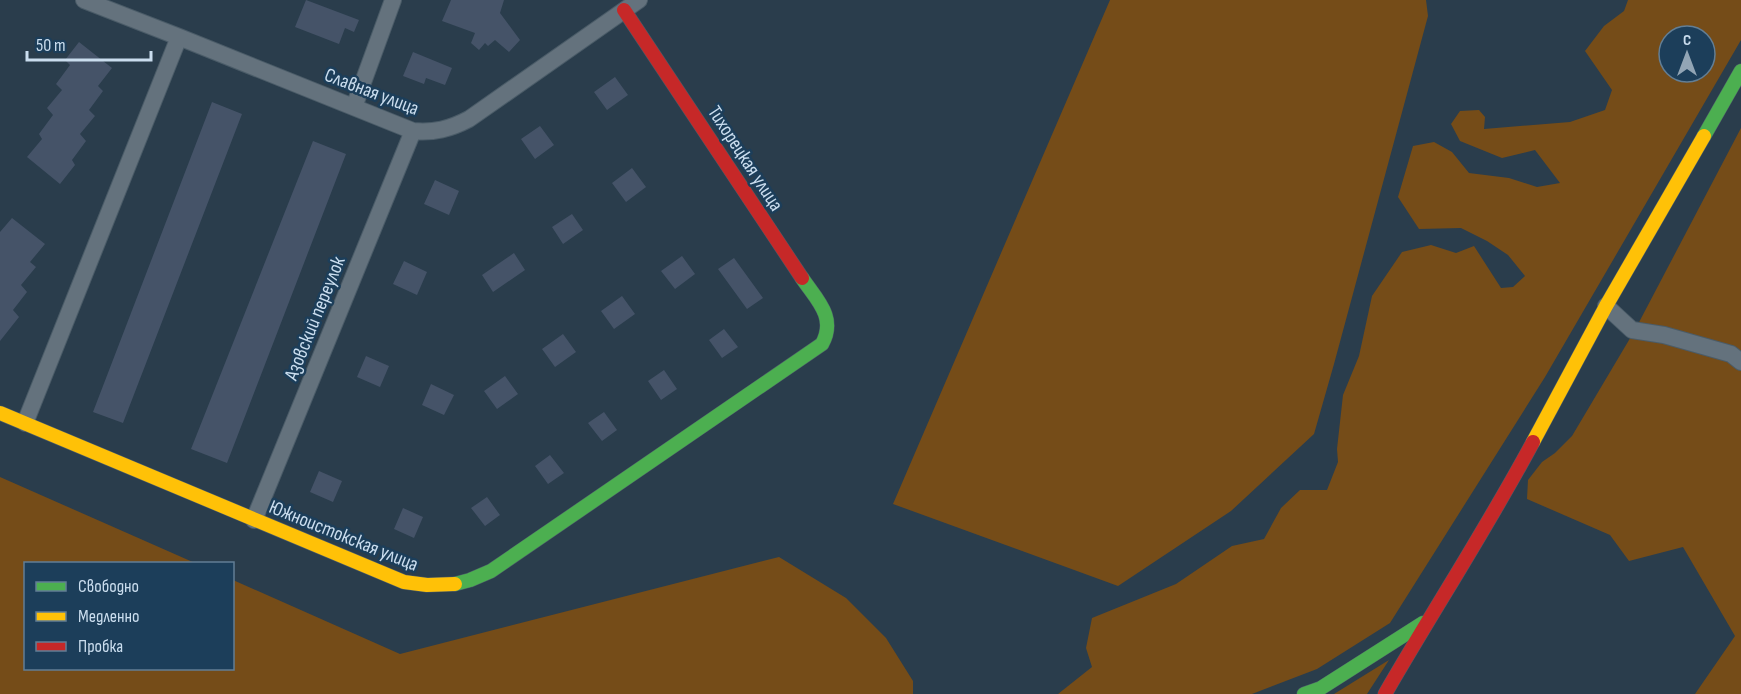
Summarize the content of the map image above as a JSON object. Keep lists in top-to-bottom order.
{
  "streets": {
    "street": [
      "Славная улица",
      "Тихорецкая улица",
      "Азовский переулок",
      "Южноистокская улица"
    ]
  },
  "crossings": [
    ["Славная улица", "Тихорецкая улица"],
    ["Славная улица", "Азовский переулок"],
    ["Тихорецкая улица", "Южноистокская улица"],
    ["Азовский переулок", "Южноистокская улица"]
  ],
  "legend": ["Свободно", "Медленно", "Пробка"],
  "scale_bar": "50 m",
  "north": "top"
}
